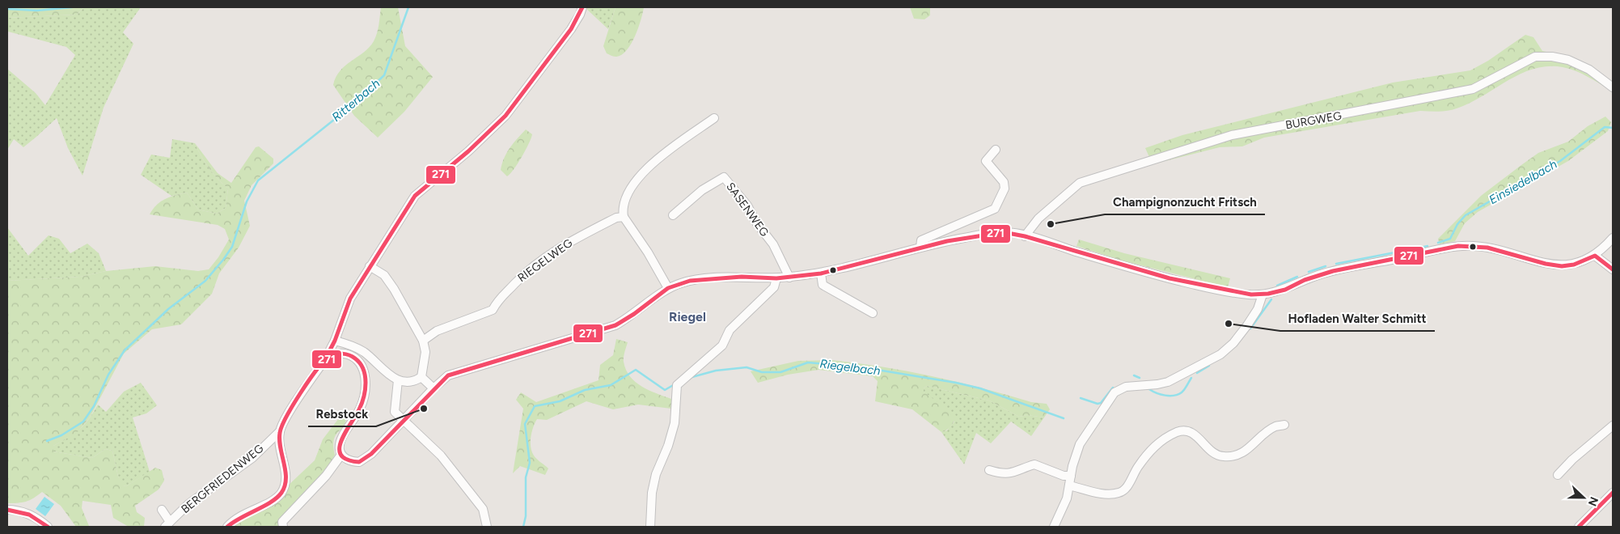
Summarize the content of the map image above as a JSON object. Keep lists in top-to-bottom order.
{
  "streets": {
    "street": [
      "BURGWEG",
      "SASENWEG",
      "RIEGELWEG",
      "BERGFRIEDENWEG"
    ]
  },
  "districts": ["Riegel"],
  "water": ["Ritterbach", "Einsiedelbach", "Riegelbach"],
  "places": ["Champignonzucht Fritsch", "Hofladen Walter Schmitt", "Rebstock"],
  "lines": ["transit line 271"],
  "north": "right"
}
